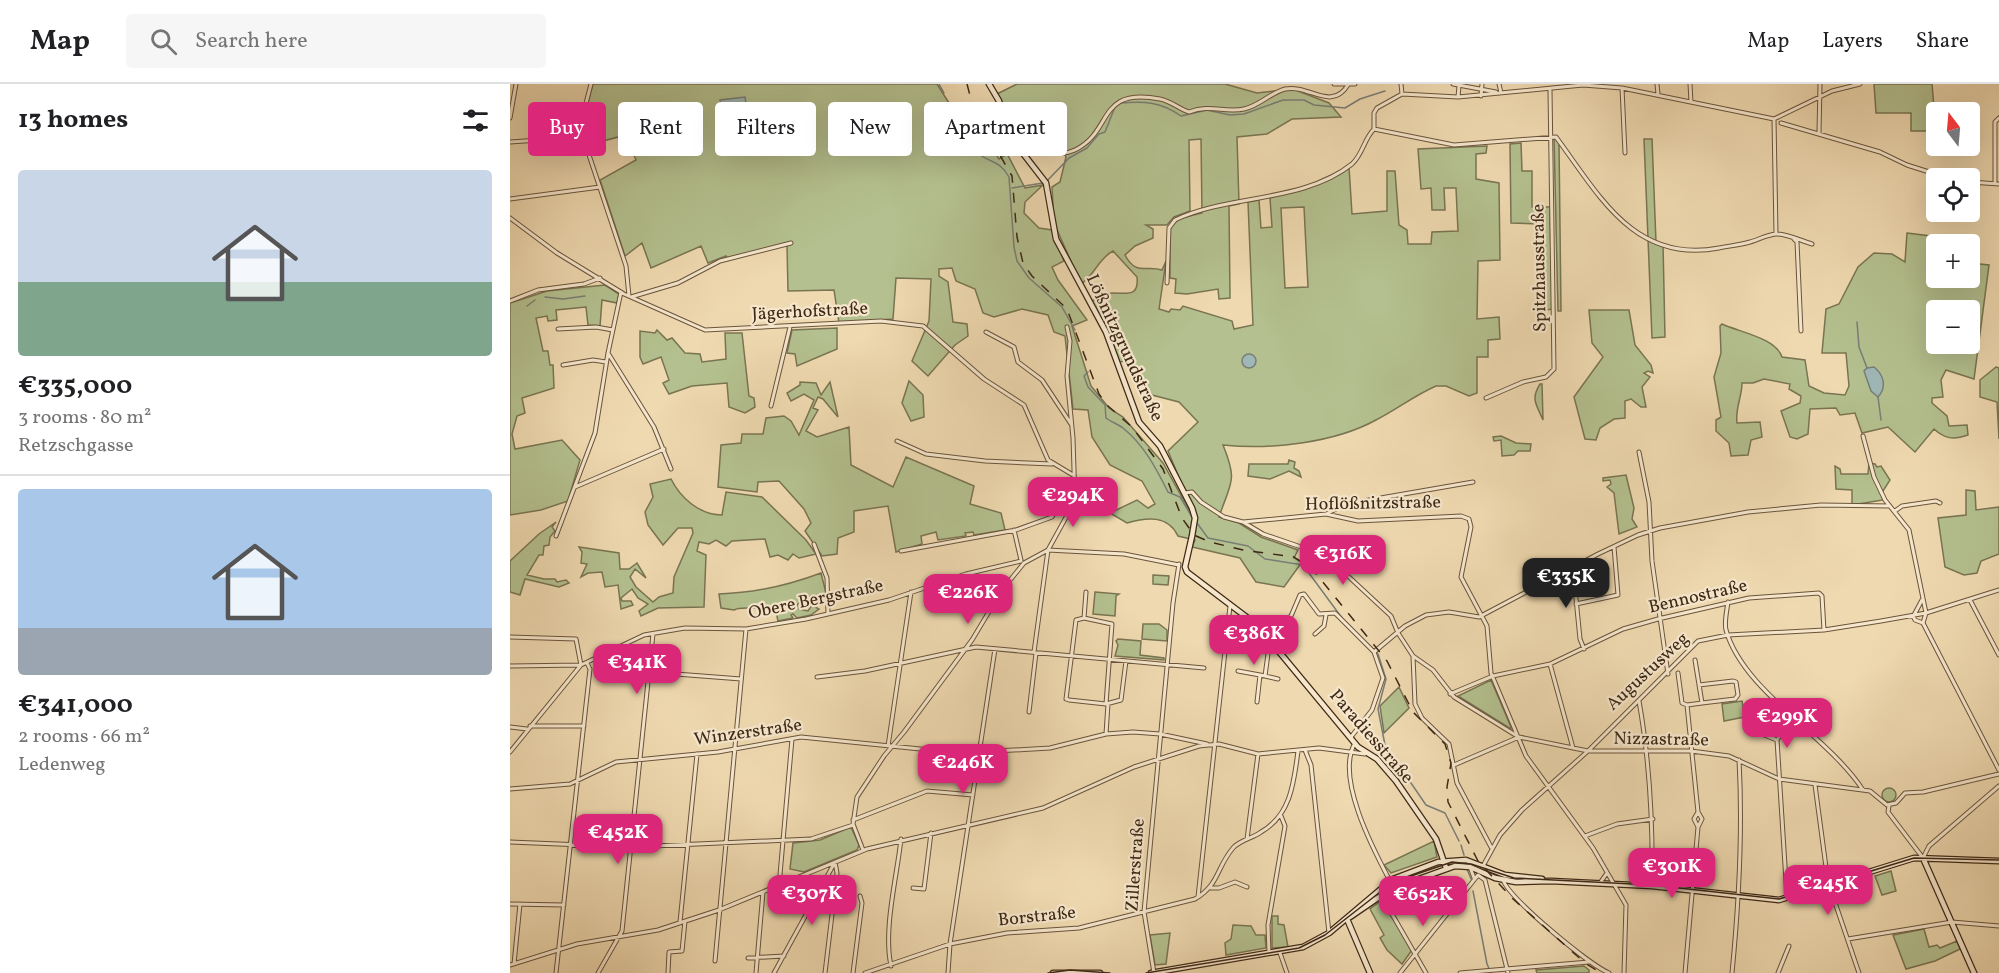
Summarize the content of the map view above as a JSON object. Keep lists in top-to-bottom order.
{
  "streets": {
    "main road": ["Lößnitzgrundstraße", "Paradiesstraße"],
    "street": [
      "Spitzhausstraße",
      "Jägerhofstraße",
      "Hoflößnitzstraße",
      "Bennostraße",
      "Obere Bergstraße",
      "Augustusweg",
      "Winzerstraße",
      "Nizzastraße",
      "Zillerstraße",
      "Borstraße"
    ]
  },
  "crossings": [
    ["Lößnitzgrundstraße", "Paradiesstraße"],
    ["Hoflößnitzstraße", "Bennostraße"],
    ["Hoflößnitzstraße", "Augustusweg"],
    ["Hoflößnitzstraße", "Nizzastraße"],
    ["Bennostraße", "Augustusweg"],
    ["Augustusweg", "Nizzastraße"],
    ["Winzerstraße", "Zillerstraße"],
    ["Zillerstraße", "Borstraße"]
  ],
  "north": "top",
  "page": {
    "header": "Map",
    "search": "Search here",
    "nav": ["Map", "Layers", "Share"],
    "heading": "13 homes",
    "map_buttons": ["+", "−"],
    "chip": [
      "Buy",
      "Rent",
      "Filters",
      "New",
      "Apartment"
    ],
    "list": [
      {
        "name": "€335,000",
        "note": "3 rooms · 80 m² · Retzschgasse"
      },
      {
        "name": "€341,000",
        "note": "2 rooms · 66 m² · Ledenweg"
      }
    ],
    "price": [
      "€294K",
      "€316K",
      "€335K",
      "€226K",
      "€386K",
      "€341K",
      "€299K",
      "€246K",
      "€452K",
      "€301K",
      "€245K",
      "€307K",
      "€652K"
    ]
  }
}
